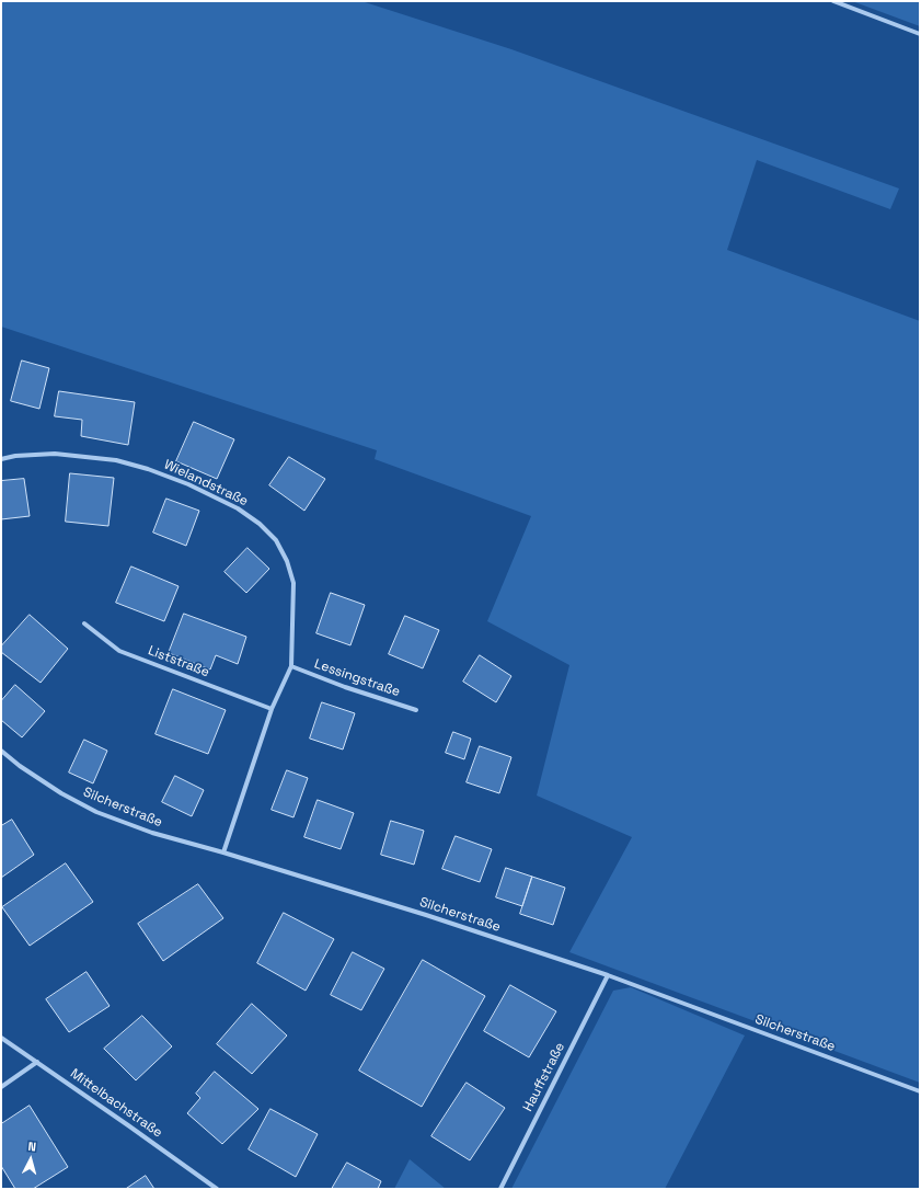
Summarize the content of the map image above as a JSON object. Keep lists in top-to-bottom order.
{
  "streets": {
    "street": [
      "Wielandstraße",
      "Liststraße",
      "Lessingstraße",
      "Silcherstraße",
      "Hauffstraße",
      "Mittelbachstraße"
    ]
  },
  "crossings": [
    ["Wielandstraße", "Liststraße"],
    ["Wielandstraße", "Lessingstraße"],
    ["Wielandstraße", "Silcherstraße"],
    ["Silcherstraße", "Hauffstraße"]
  ],
  "north": "top"
}
